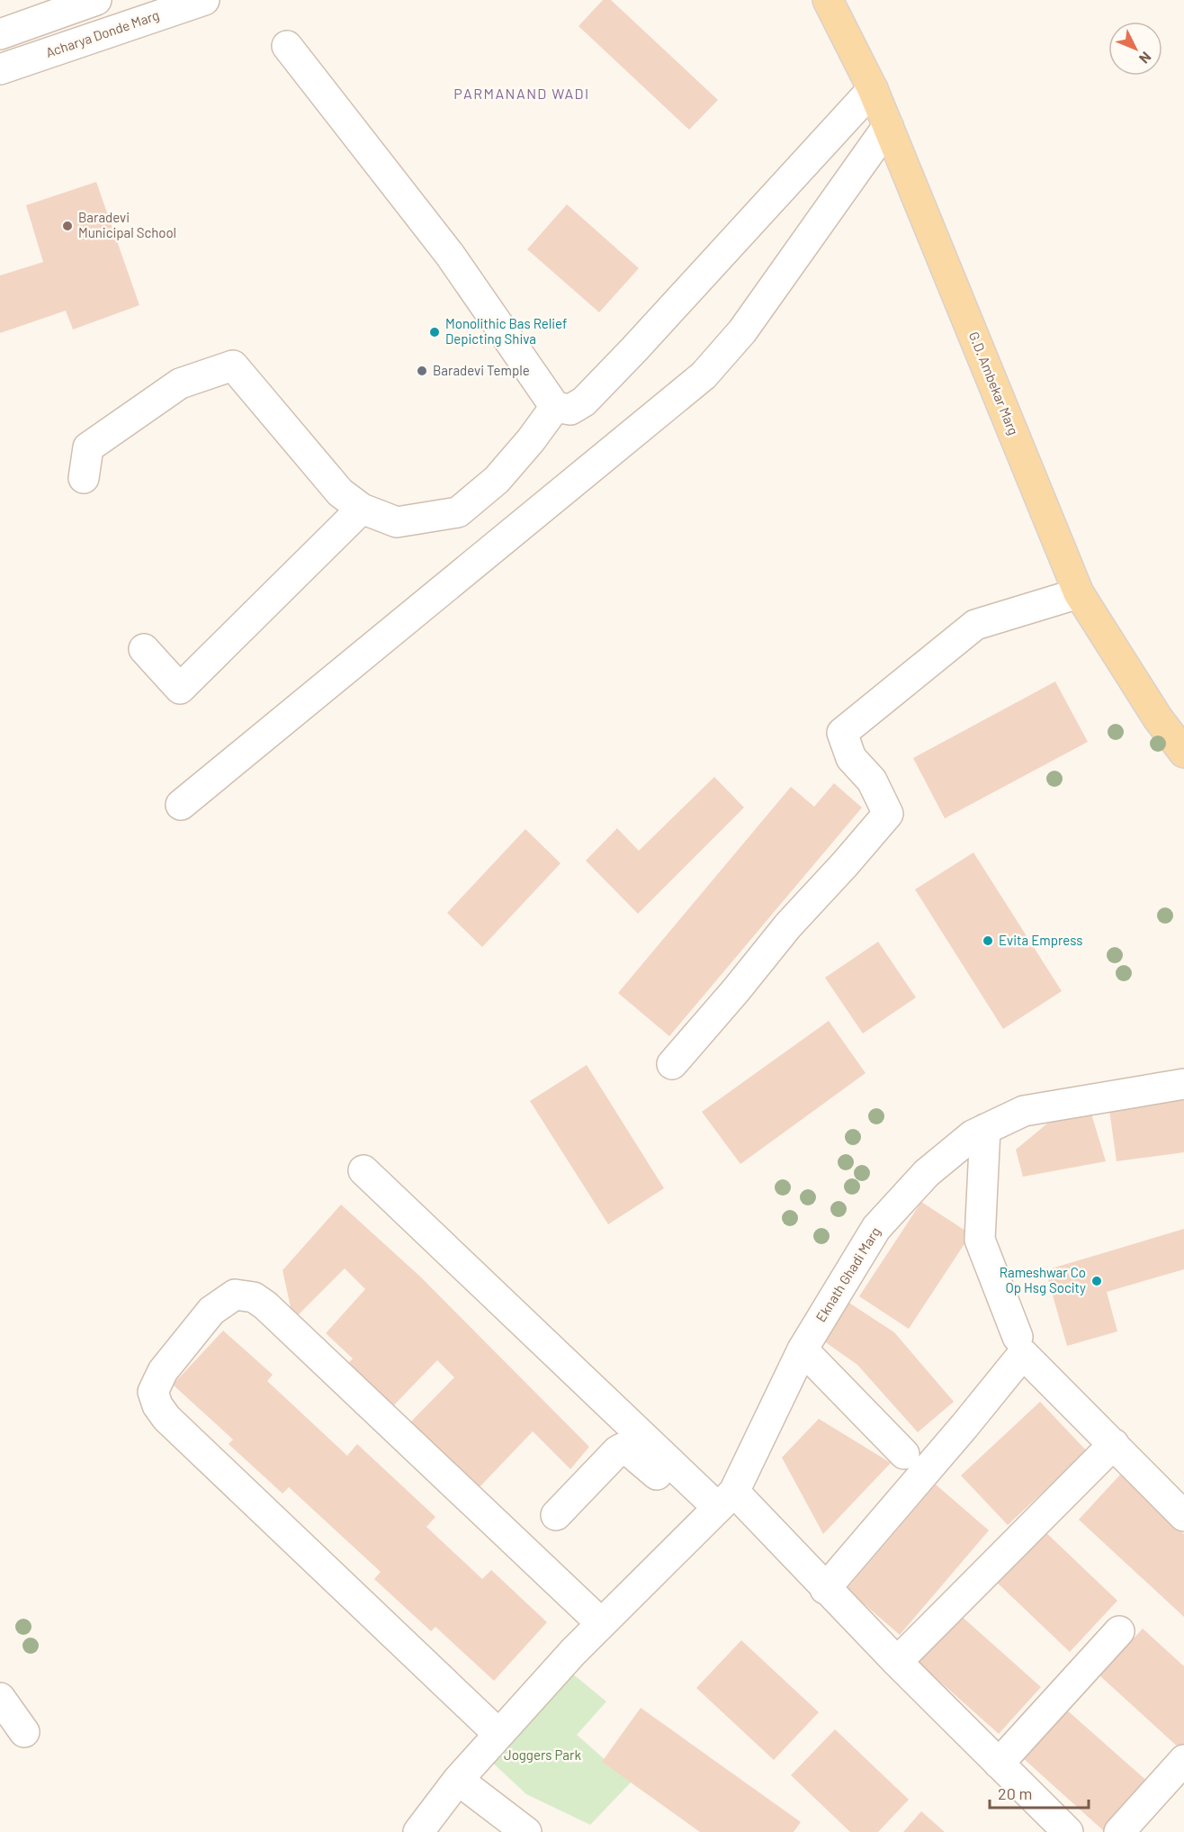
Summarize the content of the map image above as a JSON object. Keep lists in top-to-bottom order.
{
  "streets": {
    "main road": ["G.D. Ambekar Marg"],
    "street": ["Acharya Donde Marg", "Eknath Ghadi Marg"]
  },
  "districts": ["PARMANAND WADI"],
  "parks": ["Joggers Park"],
  "places": [
    "Baradevi Municipal School",
    "Monolithic Bas Relief Depicting Shiva",
    "Baradevi Temple",
    "Evita Empress",
    "Rameshwar Co Op Hsg Socity"
  ],
  "scale_bar": "20 m",
  "north": "bottom right"
}
